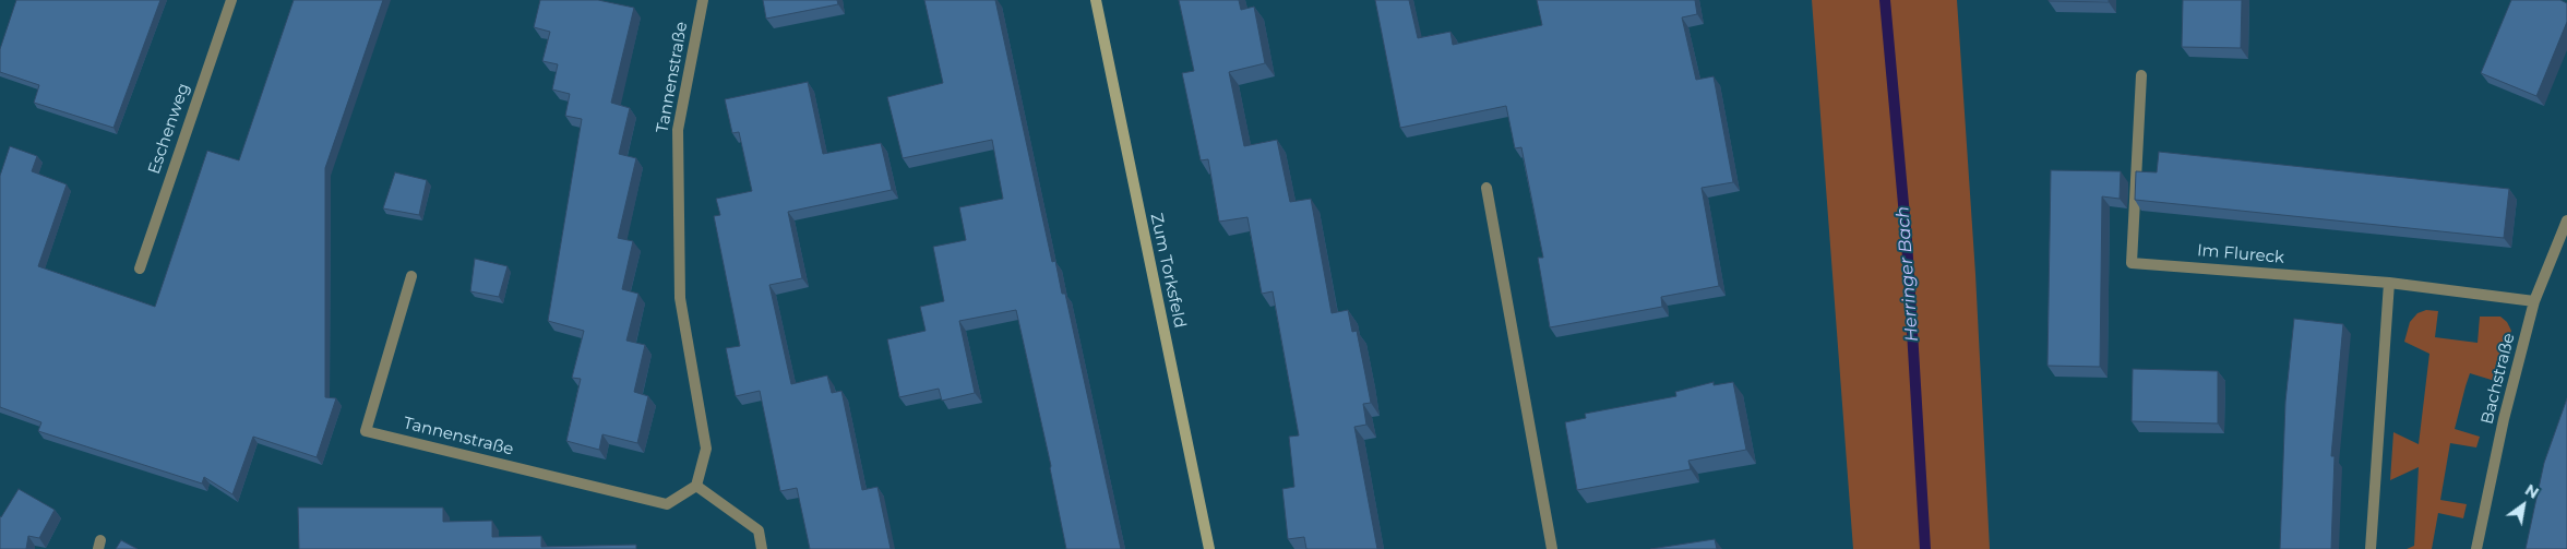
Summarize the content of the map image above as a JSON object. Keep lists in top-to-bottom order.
{
  "streets": {
    "main road": ["Zum Torksfeld"],
    "street": [
      "Tannenstraße",
      "Eschenweg",
      "Im Flureck",
      "Bachstraße"
    ]
  },
  "crossings": [
    ["Im Flureck", "Bachstraße"]
  ],
  "water": ["Herringer Bach"],
  "north": "top right"
}
